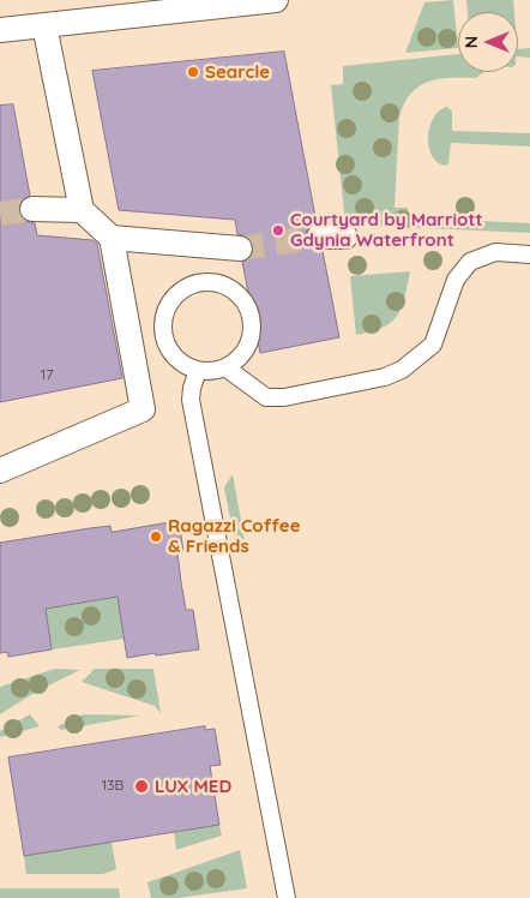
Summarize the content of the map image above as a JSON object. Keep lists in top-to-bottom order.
{
  "places": [
    "Searcle",
    "Courtyard by Marriott Gdynia Waterfront",
    "Ragazzi Coffee & Friends",
    "LUX MED"
  ],
  "house_numbers": ["17", "13B"],
  "north": "left"
}
